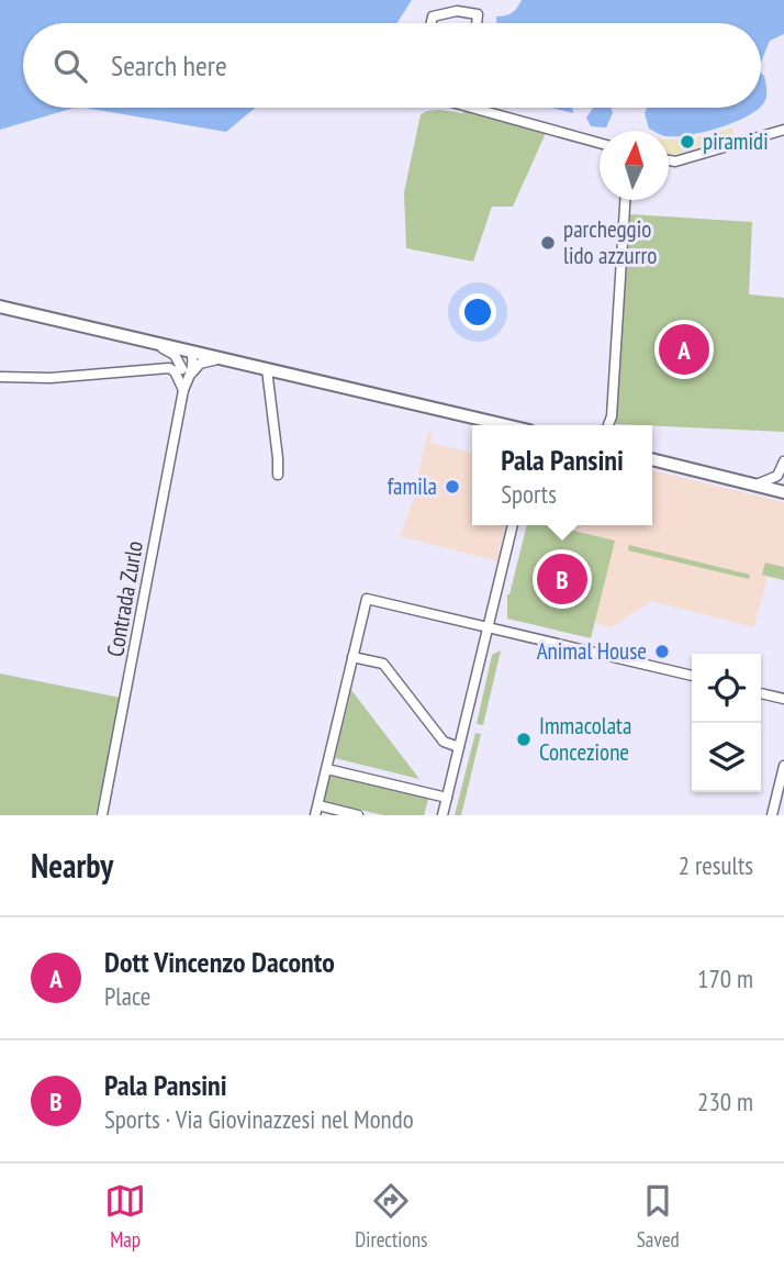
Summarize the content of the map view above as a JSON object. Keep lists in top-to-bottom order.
{
  "streets": {
    "street": ["Contrada Zurlo"]
  },
  "places": [
    "piramidi",
    "parcheggio lido azzurro",
    "famila",
    "Animal House",
    "Immacolata Concezione"
  ],
  "north": "top",
  "page": {
    "search": "Search here",
    "pins": ["A", "B"],
    "popup": ["Pala Pansini", "Sports"],
    "heading": ["Nearby", "2 results"],
    "list": [
      {
        "mark": "A",
        "name": "Dott Vincenzo Daconto",
        "note": "Place",
        "value": "170 m"
      },
      {
        "mark": "B",
        "name": "Pala Pansini",
        "note": "Sports · Via Giovinazzesi nel Mondo",
        "value": "230 m"
      }
    ],
    "nav": ["Map", "Directions", "Saved"]
  }
}
